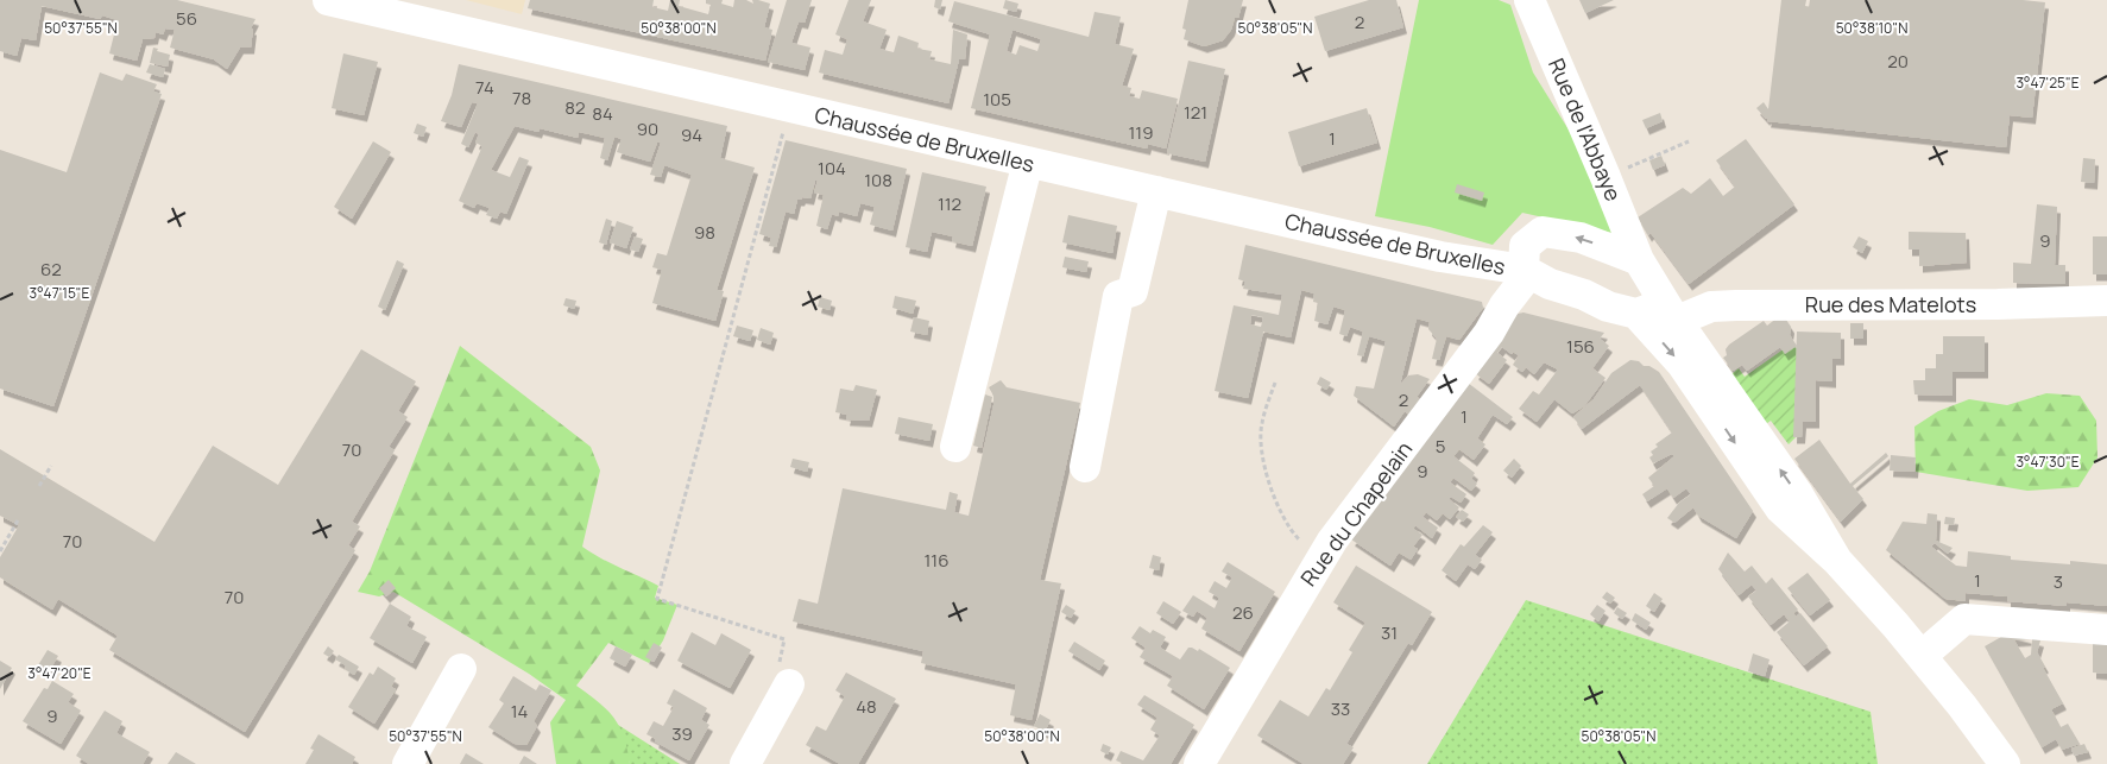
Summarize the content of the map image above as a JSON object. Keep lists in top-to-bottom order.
{
  "streets": {
    "street": [
      "Rue de l'Abbaye",
      "Chaussée de Bruxelles",
      "Rue des Matelots",
      "Rue du Chapelain"
    ]
  },
  "crossings": [
    ["Rue de l'Abbaye", "Chaussée de Bruxelles"],
    ["Chaussée de Bruxelles", "Rue du Chapelain"]
  ],
  "house_numbers": [
    "56",
    "2",
    "20",
    "74",
    "78",
    "105",
    "82",
    "121",
    "84",
    "90",
    "119",
    "94",
    "1",
    "104",
    "108",
    "112",
    "98",
    "9",
    "62",
    "156",
    "2",
    "1",
    "5",
    "70",
    "9",
    "70",
    "116",
    "1",
    "3",
    "70",
    "26",
    "31",
    "48",
    "33",
    "14",
    "9",
    "39"
  ],
  "coordinates": [
    "50°37'55\"N",
    "50°38'00\"N",
    "50°38'05\"N",
    "50°38'10\"N",
    "3°47'25\"E",
    "3°47'15\"E",
    "3°47'30\"E",
    "3°47'20\"E"
  ]
}
